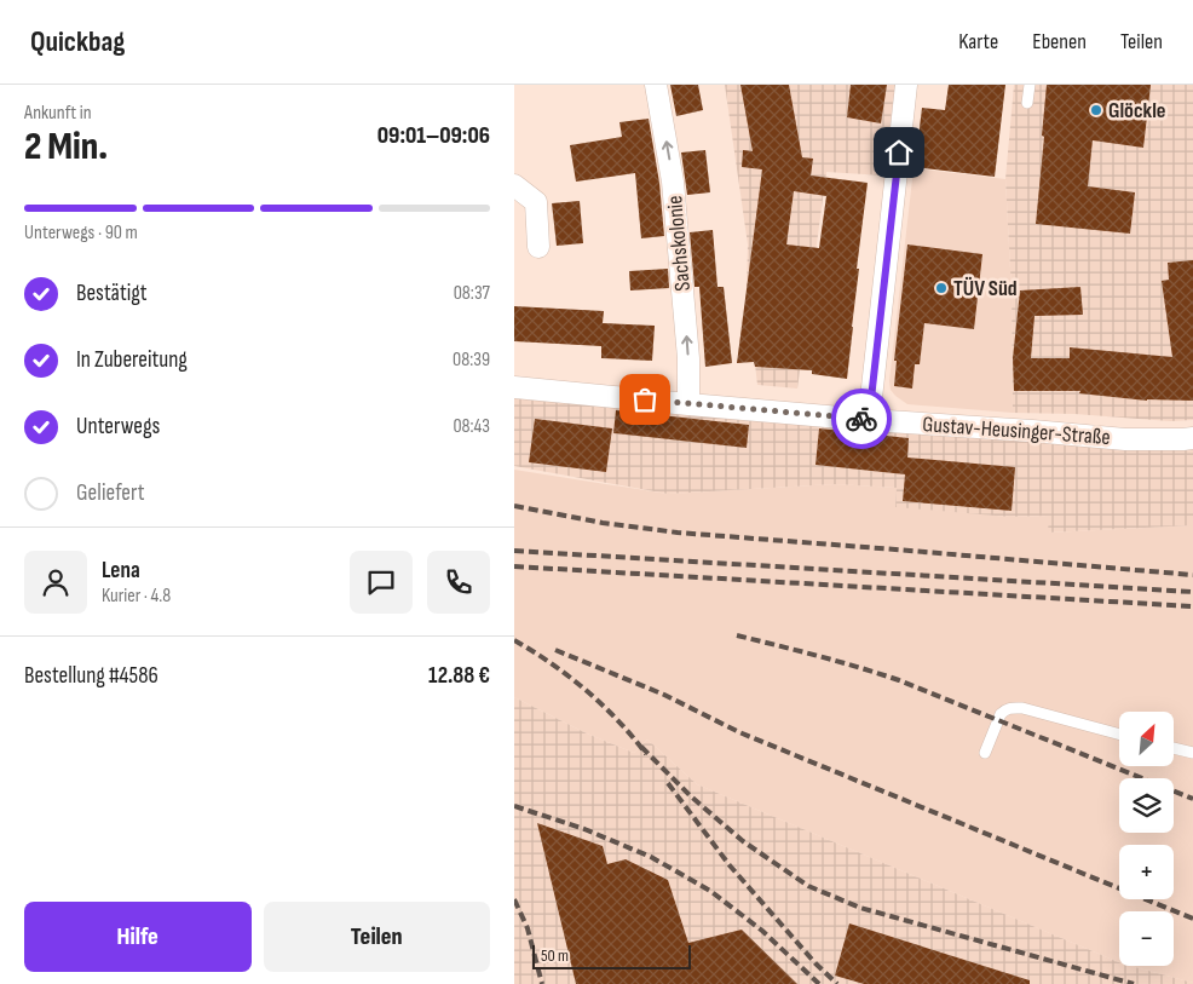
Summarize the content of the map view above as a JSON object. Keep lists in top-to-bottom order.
{
  "streets": {
    "street": ["Sachskolonie", "Gustav-Heusinger-Straße"]
  },
  "crossings": [
    ["Sachskolonie", "Gustav-Heusinger-Straße"]
  ],
  "one_way": ["Sachskolonie"],
  "places": ["Glöckle", "TÜV Süd"],
  "scale_bar": "50 m",
  "north": "top right",
  "page": {
    "header": "Quickbag",
    "nav": ["Karte", "Ebenen", "Teilen"],
    "heading": ["2 Min.", "Ankunft in", "09:01–09:06"],
    "panel": [
      "Lena",
      "Kurier · 4.8",
      "Bestellung #4586",
      "12.88 €"
    ],
    "bar": "Unterwegs · 90 m",
    "list": [
      ["Bestätigt", "08:37"],
      ["In Zubereitung", "08:39"],
      ["Unterwegs", "08:43"],
      "Geliefert"
    ],
    "map_buttons": ["+", "−"],
    "buttons": ["Hilfe", "Teilen"],
    "scale": "50 m"
  }
}
